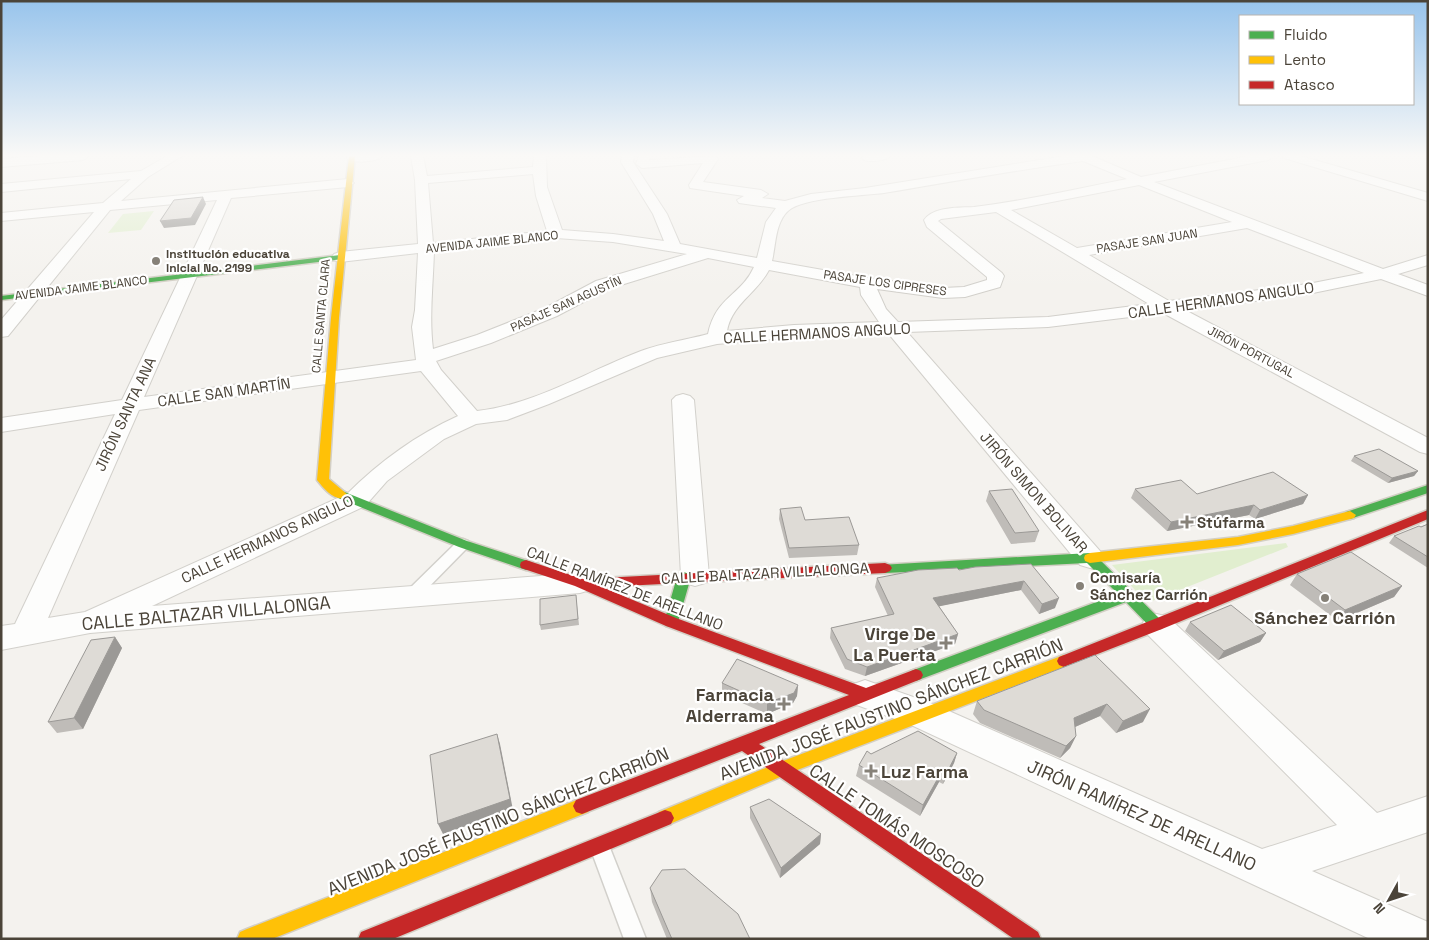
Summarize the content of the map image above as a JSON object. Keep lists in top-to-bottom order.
{
  "streets": {
    "main road": [
      "AVENIDA JAIME BLANCO",
      "CALLE SANTA CLARA",
      "JIRÓN SIMON BOLIVAR",
      "CALLE BALTAZAR VILLALONGA",
      "CALLE RAMÍREZ DE ARELLANO",
      "AVENIDA JOSÉ FAUSTINO SÁNCHEZ CARRIÓN",
      "CALLE TOMÁS MOSCOSO"
    ],
    "street": [
      "PASAJE SAN JUAN",
      "PASAJE LOS CIPRESES",
      "CALLE HERMANOS ANGULO",
      "PASAJE SAN AGUSTÍN",
      "JIRÓN PORTUGAL",
      "CALLE SAN MARTÍN",
      "JIRÓN SANTA ANA",
      "JIRÓN RAMÍREZ DE ARELLANO"
    ]
  },
  "crossings": [
    ["PASAJE SAN JUAN", "JIRÓN PORTUGAL"],
    ["AVENIDA JAIME BLANCO", "PASAJE LOS CIPRESES"],
    ["AVENIDA JAIME BLANCO", "PASAJE SAN AGUSTÍN"],
    ["AVENIDA JAIME BLANCO", "CALLE SANTA CLARA"],
    ["AVENIDA JAIME BLANCO", "JIRÓN SANTA ANA"],
    ["PASAJE LOS CIPRESES", "JIRÓN PORTUGAL"],
    ["PASAJE LOS CIPRESES", "JIRÓN SIMON BOLIVAR"],
    ["CALLE HERMANOS ANGULO", "JIRÓN PORTUGAL"],
    ["CALLE HERMANOS ANGULO", "JIRÓN SIMON BOLIVAR"],
    ["CALLE HERMANOS ANGULO", "CALLE BALTAZAR VILLALONGA"],
    ["CALLE HERMANOS ANGULO", "CALLE RAMÍREZ DE ARELLANO"],
    ["PASAJE SAN AGUSTÍN", "CALLE SANTA CLARA"],
    ["PASAJE SAN AGUSTÍN", "CALLE SAN MARTÍN"],
    ["CALLE SANTA CLARA", "CALLE SAN MARTÍN"],
    ["CALLE SANTA CLARA", "CALLE RAMÍREZ DE ARELLANO"],
    ["CALLE SAN MARTÍN", "JIRÓN SANTA ANA"],
    ["JIRÓN SANTA ANA", "CALLE BALTAZAR VILLALONGA"],
    ["JIRÓN SIMON BOLIVAR", "CALLE BALTAZAR VILLALONGA"],
    ["JIRÓN SIMON BOLIVAR", "AVENIDA JOSÉ FAUSTINO SÁNCHEZ CARRIÓN"],
    ["CALLE BALTAZAR VILLALONGA", "CALLE RAMÍREZ DE ARELLANO"],
    ["CALLE RAMÍREZ DE ARELLANO", "AVENIDA JOSÉ FAUSTINO SÁNCHEZ CARRIÓN"],
    ["CALLE RAMÍREZ DE ARELLANO", "JIRÓN RAMÍREZ DE ARELLANO"],
    ["AVENIDA JOSÉ FAUSTINO SÁNCHEZ CARRIÓN", "JIRÓN RAMÍREZ DE ARELLANO"],
    ["AVENIDA JOSÉ FAUSTINO SÁNCHEZ CARRIÓN", "CALLE TOMÁS MOSCOSO"]
  ],
  "places": {
    "other": ["Institución educativa inicial No. 2199", "Comisaría Sánchez Carrión", "Sánchez Carrión"],
    "health": [
      "Stúfarma",
      "Virge De La Puerta",
      "Farmacia Alderrama",
      "Luz Farma"
    ]
  },
  "legend": ["Fluido", "Lento", "Atasco"],
  "north": "bottom left"
}
